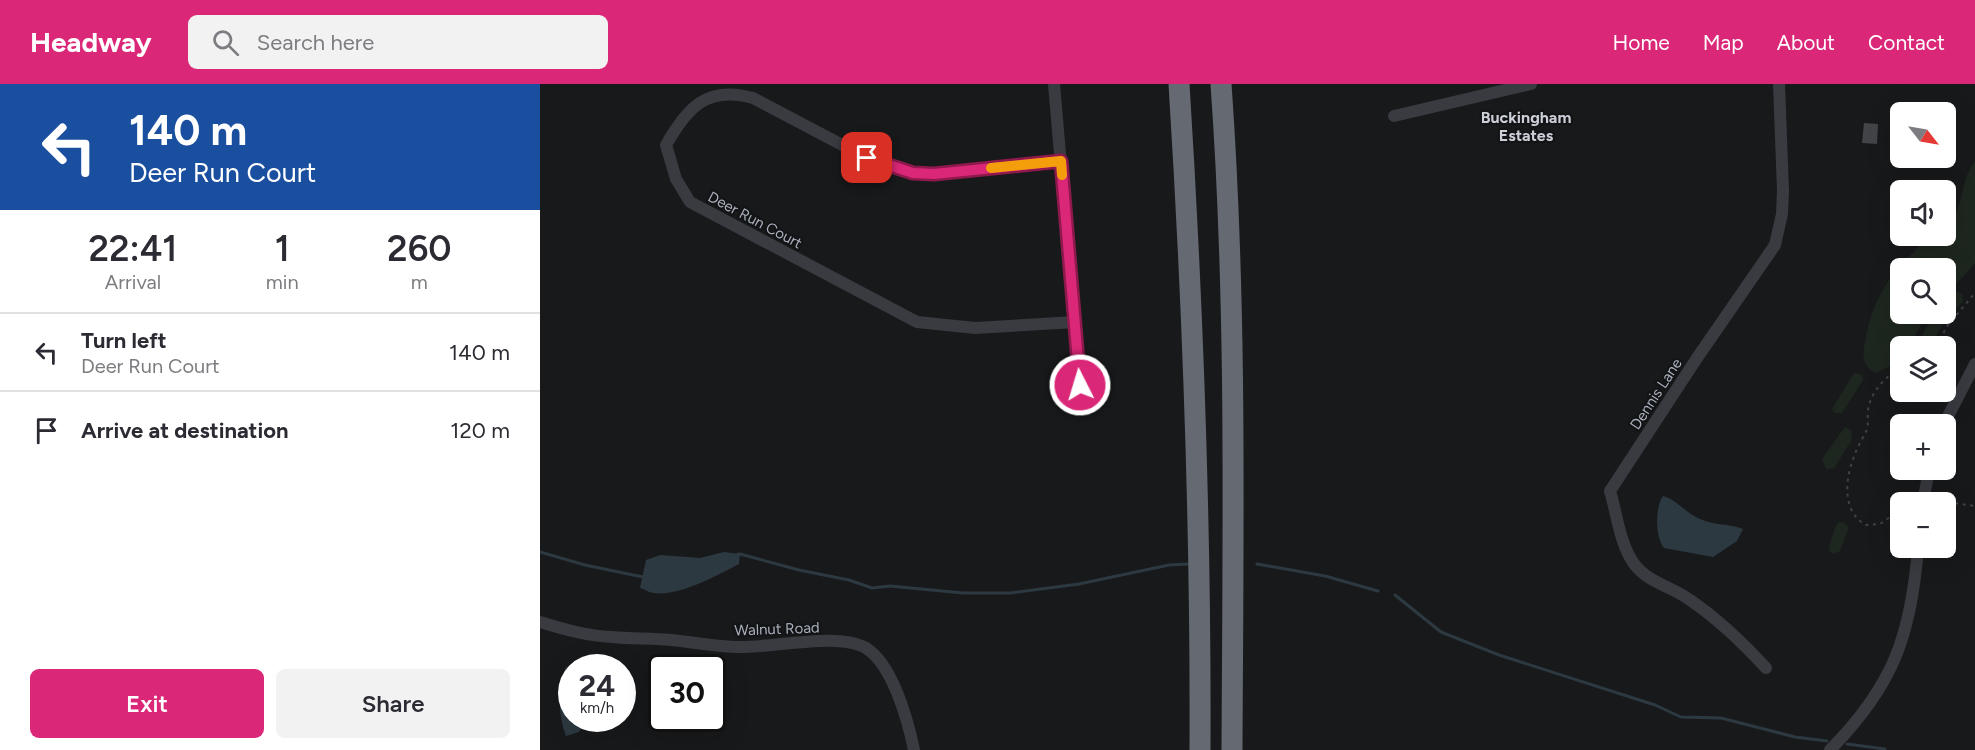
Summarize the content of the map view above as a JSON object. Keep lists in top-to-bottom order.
{
  "streets": {
    "street": ["Deer Run Court", "Dennis Lane", "Walnut Road"]
  },
  "districts": ["Buckingham Estates"],
  "north": "bottom right",
  "page": {
    "header": "Headway",
    "search": "Search here",
    "nav": [
      "Home",
      "Map",
      "About",
      "Contact"
    ],
    "turn": ["140 m", "Deer Run Court"],
    "map_buttons": ["+", "−"],
    "eta": [
      "22:41",
      "Arrival",
      "1",
      "min",
      "260",
      "m"
    ],
    "list": [
      {
        "name": "Turn left",
        "note": "Deer Run Court",
        "value": "140 m"
      },
      {
        "name": "Arrive at destination",
        "value": "120 m"
      }
    ],
    "speed": "24 km/h",
    "limit": "30",
    "buttons": ["Exit", "Share"]
  }
}
